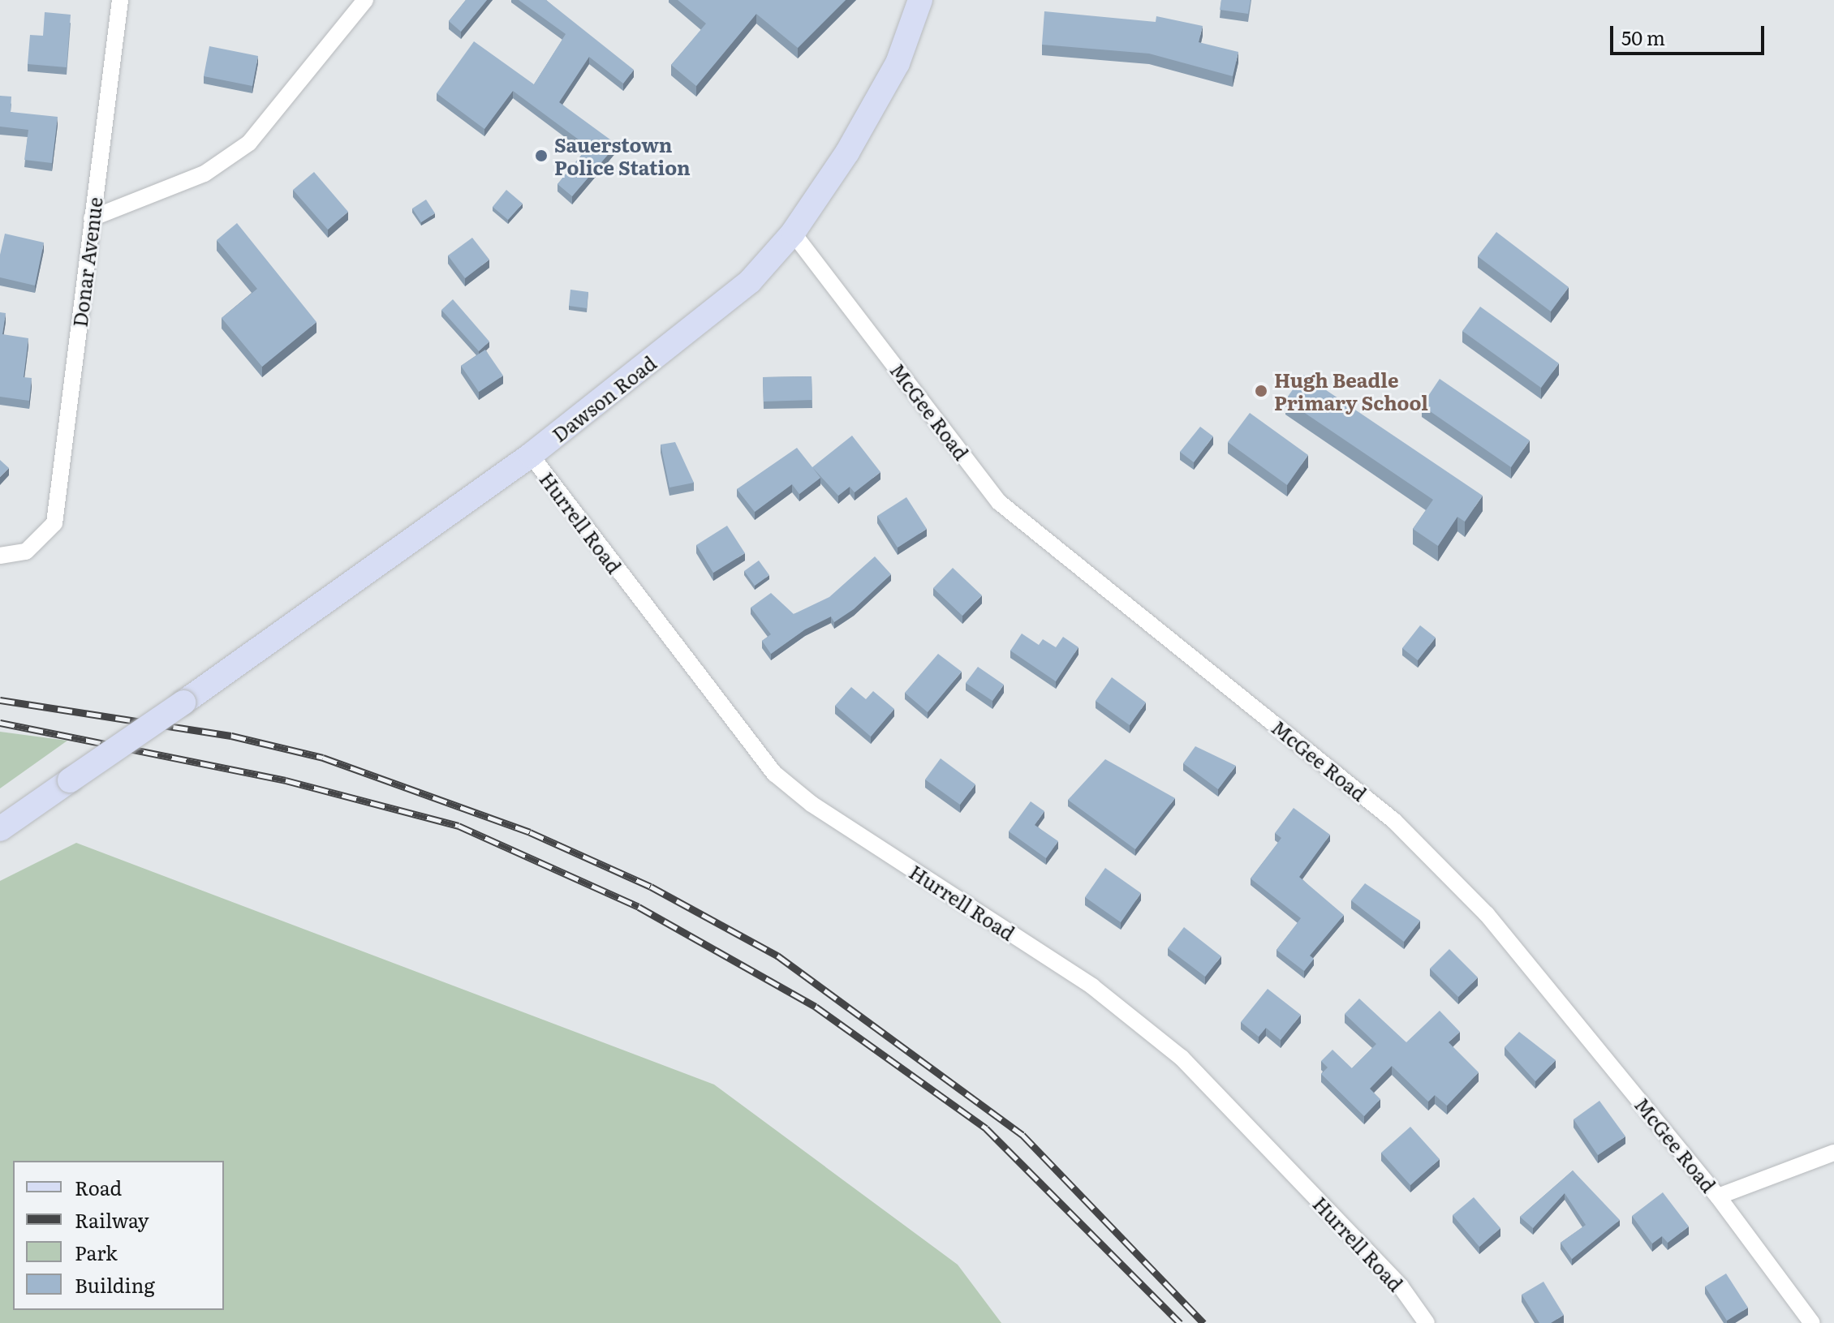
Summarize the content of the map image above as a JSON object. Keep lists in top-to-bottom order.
{
  "streets": {
    "street": [
      "Donar Avenue",
      "Dawson Road",
      "McGee Road",
      "Hurrell Road"
    ]
  },
  "crossings": [
    ["Dawson Road", "McGee Road"],
    ["Dawson Road", "Hurrell Road"]
  ],
  "places": ["Sauerstown Police Station", "Hugh Beadle Primary School"],
  "legend": [
    "Road",
    "Railway",
    "Park",
    "Building"
  ],
  "scale_bar": "50 m"
}
